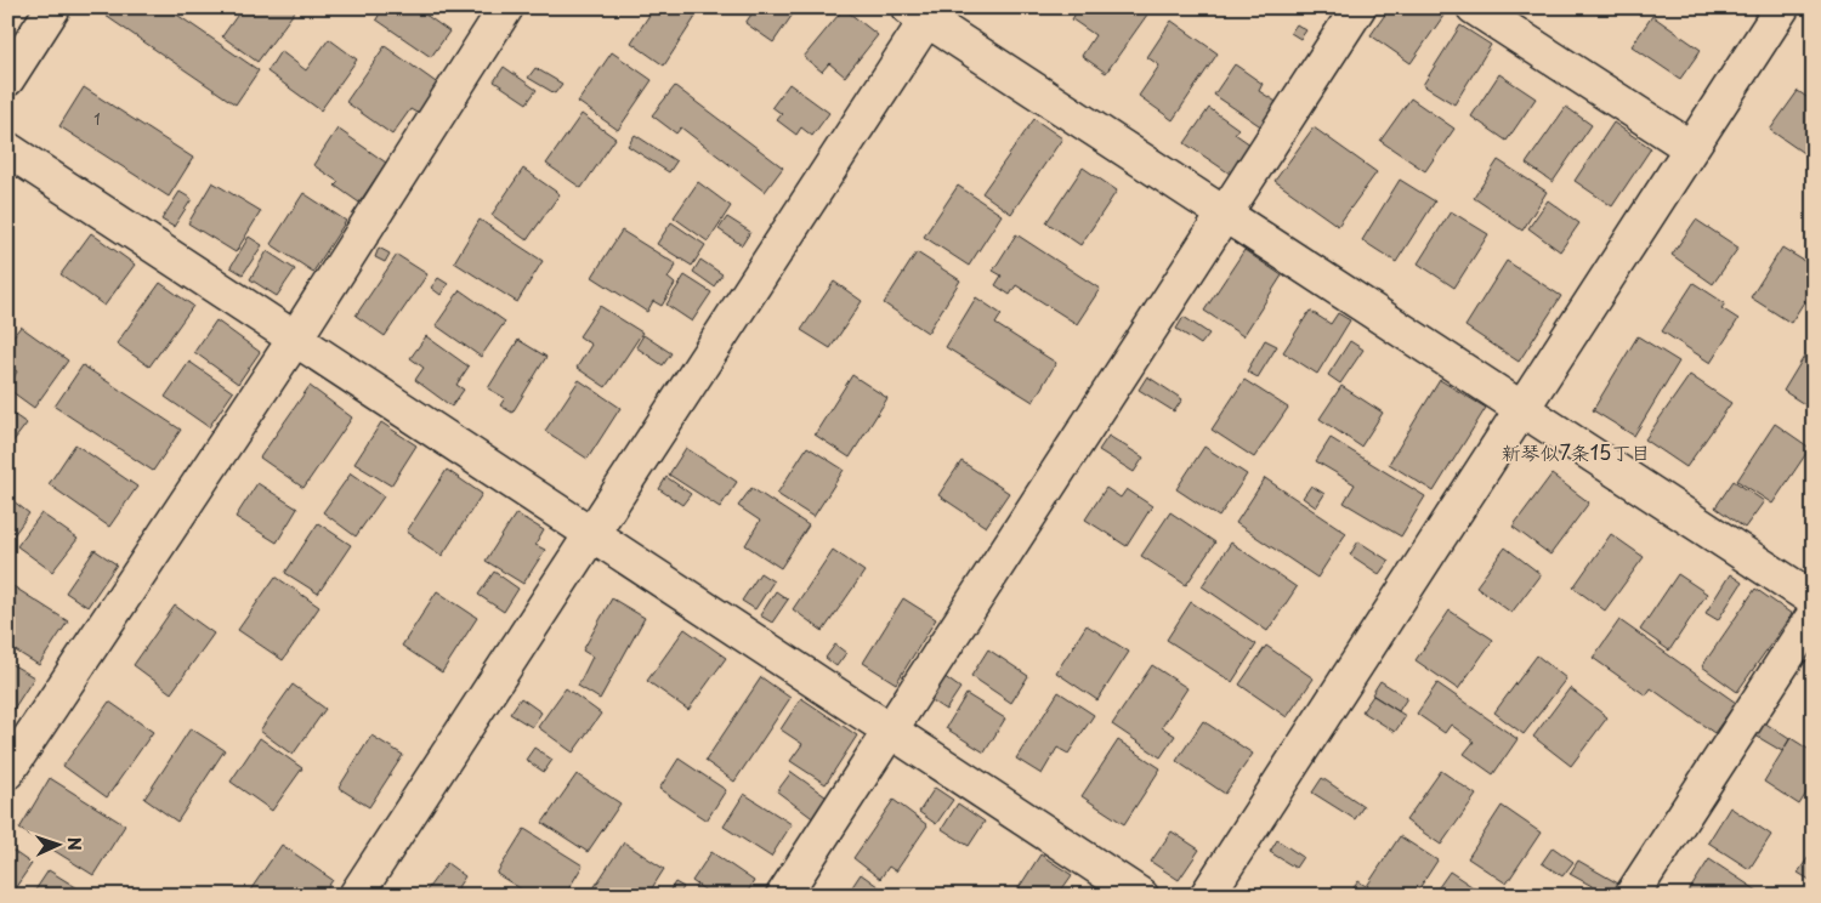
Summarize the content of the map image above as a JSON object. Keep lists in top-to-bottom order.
{
  "districts": ["新琴似7条15丁目"],
  "house_numbers": ["1"],
  "north": "right"
}
